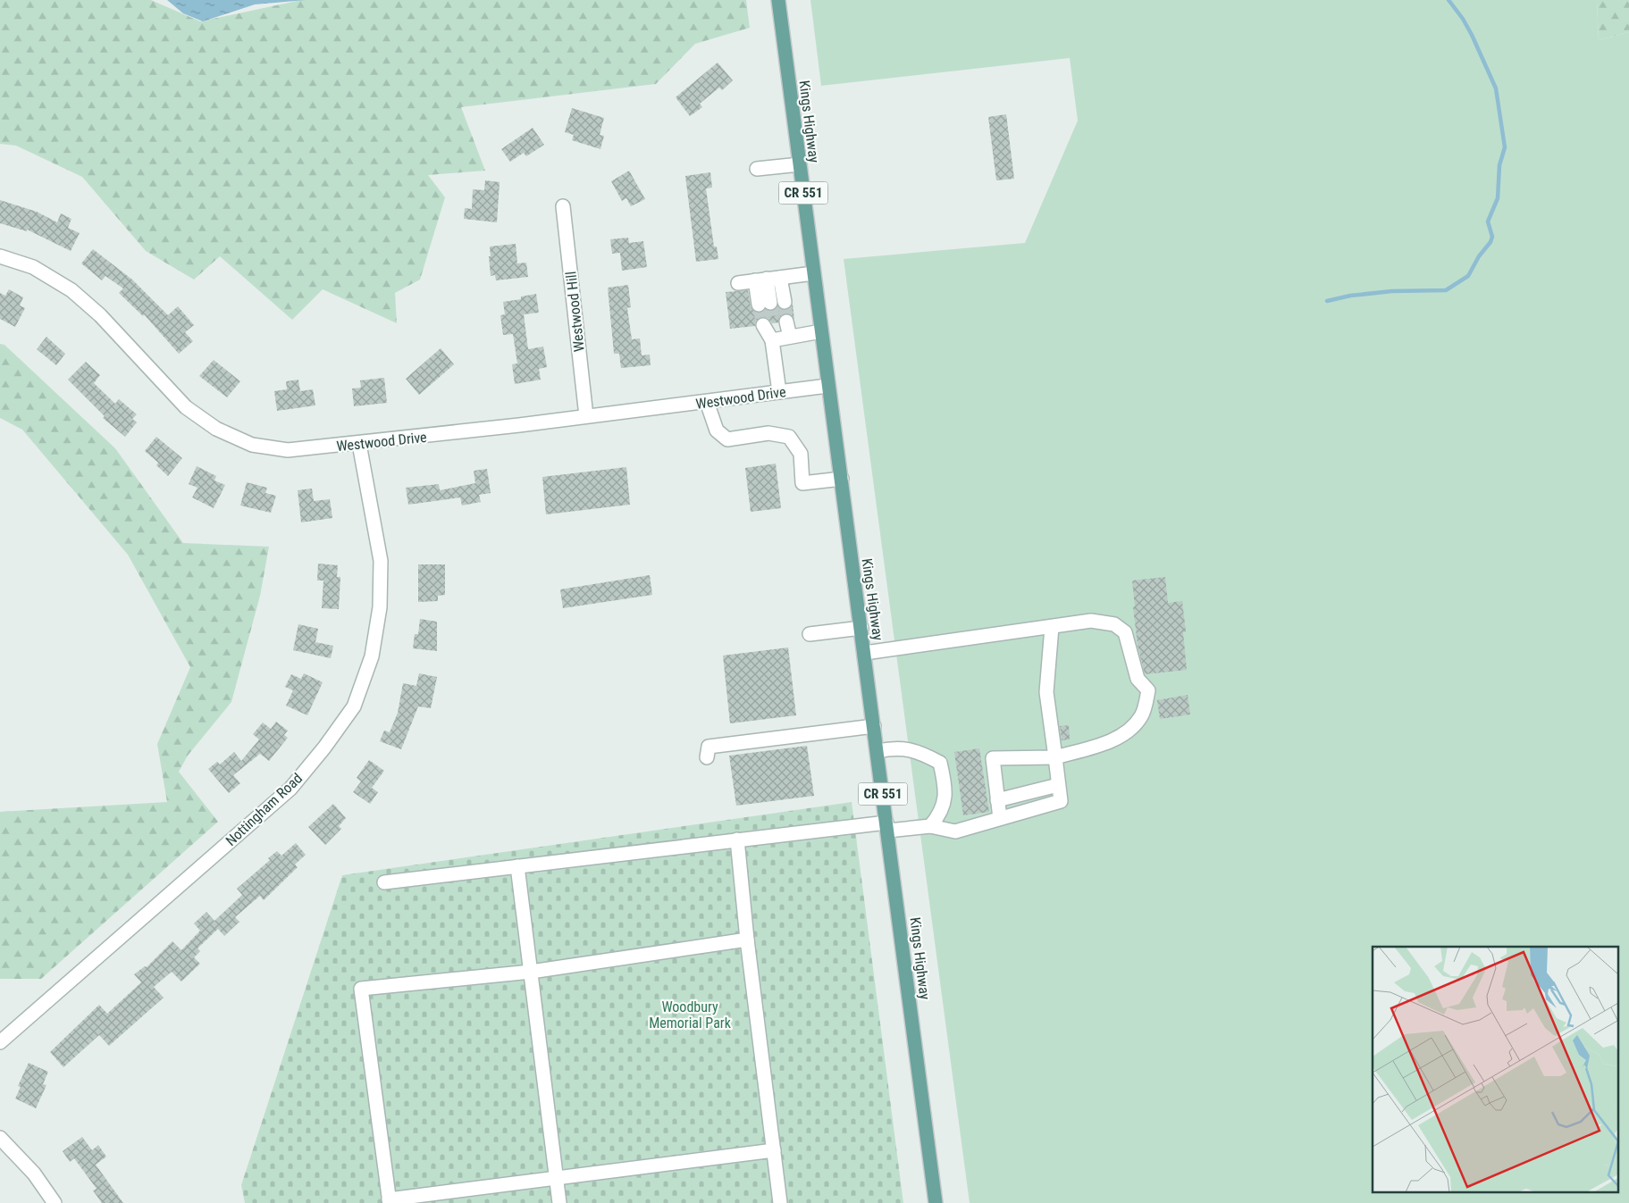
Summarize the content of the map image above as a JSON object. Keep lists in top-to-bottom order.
{
  "streets": {
    "main road": ["Kings Highway", "CR 551"],
    "street": ["Westwood Hill", "Westwood Drive", "Nottingham Road"]
  },
  "crossings": [
    ["Kings Highway", "Westwood Drive"],
    ["Westwood Hill", "Westwood Drive"],
    ["Westwood Drive", "Nottingham Road"]
  ],
  "parks": ["Woodbury Memorial Park"]
}
